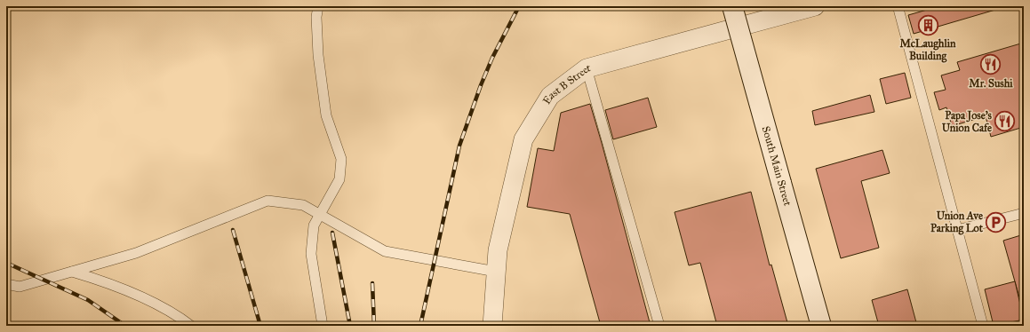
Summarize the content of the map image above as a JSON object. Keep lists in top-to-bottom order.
{
  "streets": {
    "street": ["East B Street", "South Main Street"]
  },
  "places": {
    "building": ["McLaughlin Building"],
    "restaurant": ["Mr. Sushi", "Papa Jose's Union Cafe"],
    "parking": ["Union Ave Parking Lot"]
  }
}
